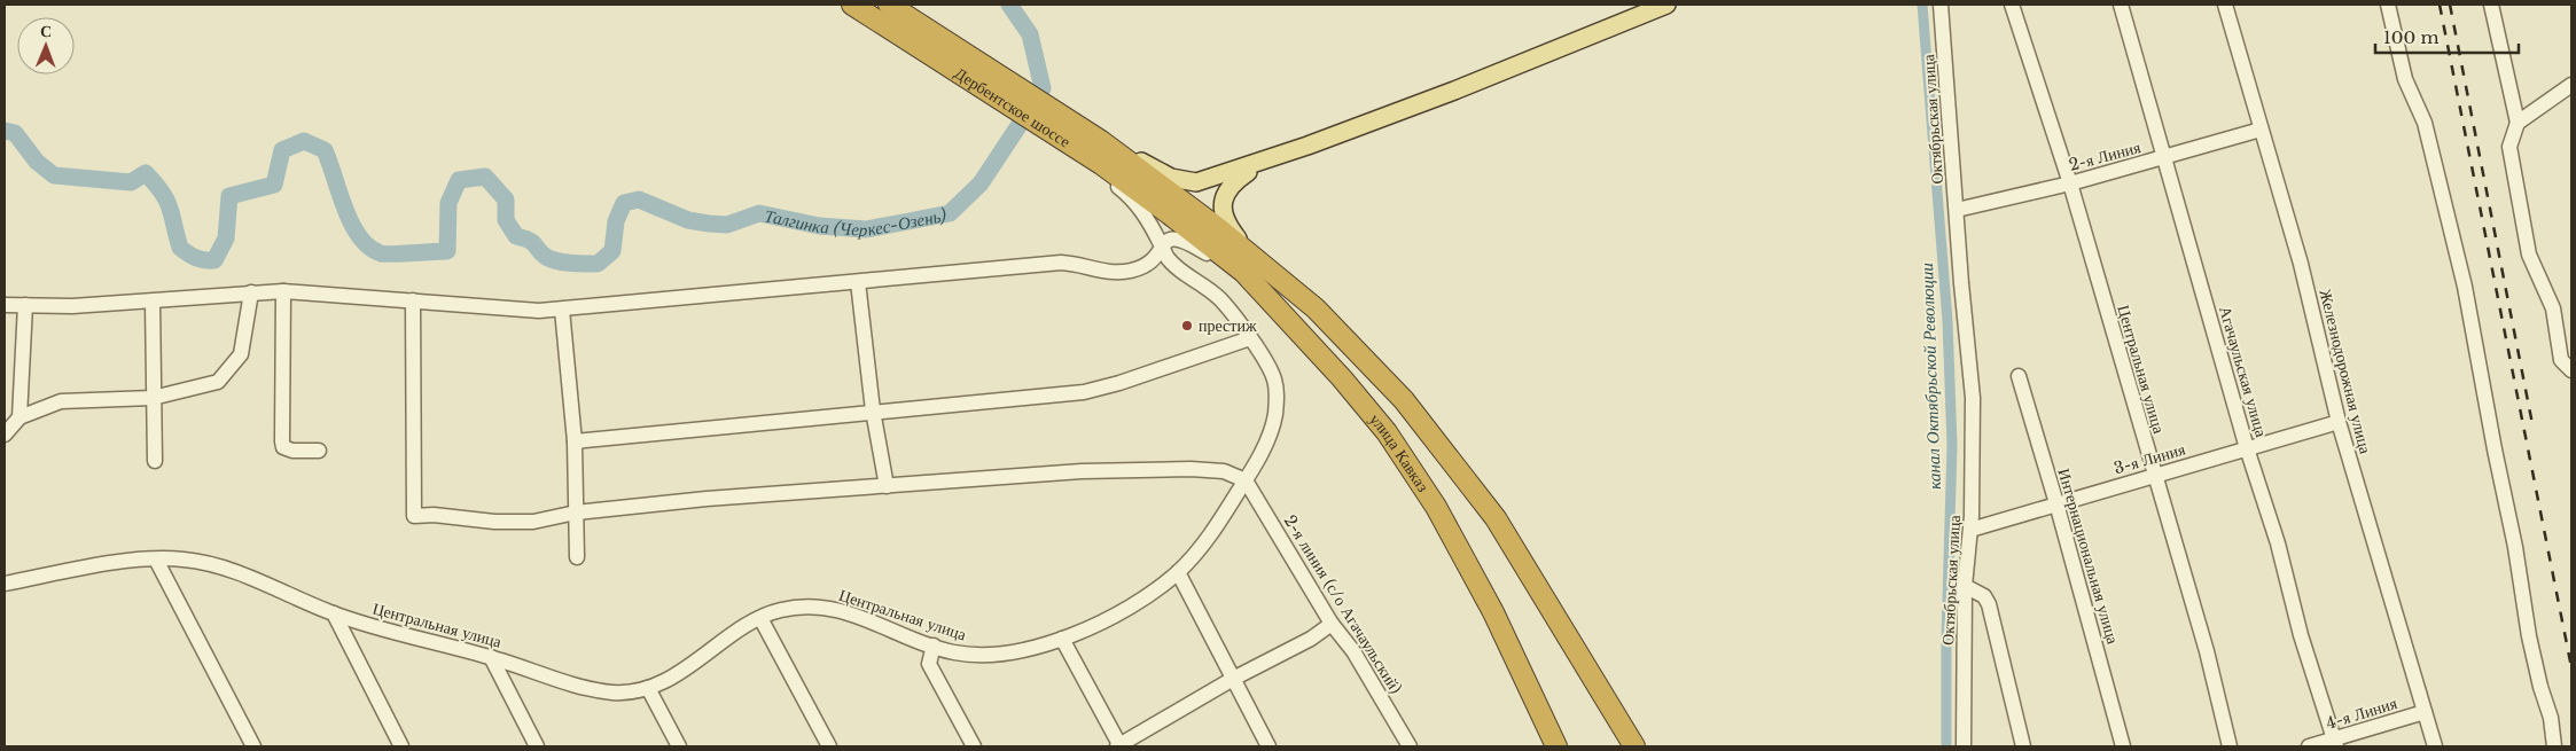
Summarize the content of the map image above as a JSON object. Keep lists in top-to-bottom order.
{
  "streets": {
    "highway": ["Дербентское шоссе", "улица Кавказ"],
    "street": [
      "Октябрьская улица",
      "2-я Линия",
      "Центральная улица",
      "Агачаульская улица",
      "Железнодорожная улица",
      "3-я Линия",
      "Интернациональная улица",
      "2-я линия (с/о Агачаульский)",
      "4-я Линия"
    ]
  },
  "crossings": [
    ["Дербентское шоссе", "Центральная улица"],
    ["Дербентское шоссе", "улица Кавказ"],
    ["Октябрьская улица", "2-я Линия"],
    ["Октябрьская улица", "3-я Линия"],
    ["2-я Линия", "Центральная улица"],
    ["2-я Линия", "Агачаульская улица"],
    ["2-я Линия", "Железнодорожная улица"],
    ["Центральная улица", "3-я Линия"],
    ["Центральная улица", "2-я линия (с/о Агачаульский)"],
    ["Агачаульская улица", "3-я Линия"],
    ["Агачаульская улица", "4-я Линия"],
    ["Железнодорожная улица", "3-я Линия"],
    ["Железнодорожная улица", "4-я Линия"],
    ["3-я Линия", "Интернациональная улица"]
  ],
  "water": ["Талгинка (Черкес-Озень)", "канал Октябрьской Революции"],
  "places": ["престиж"],
  "scale_bar": "100 m",
  "north": "top"
}
